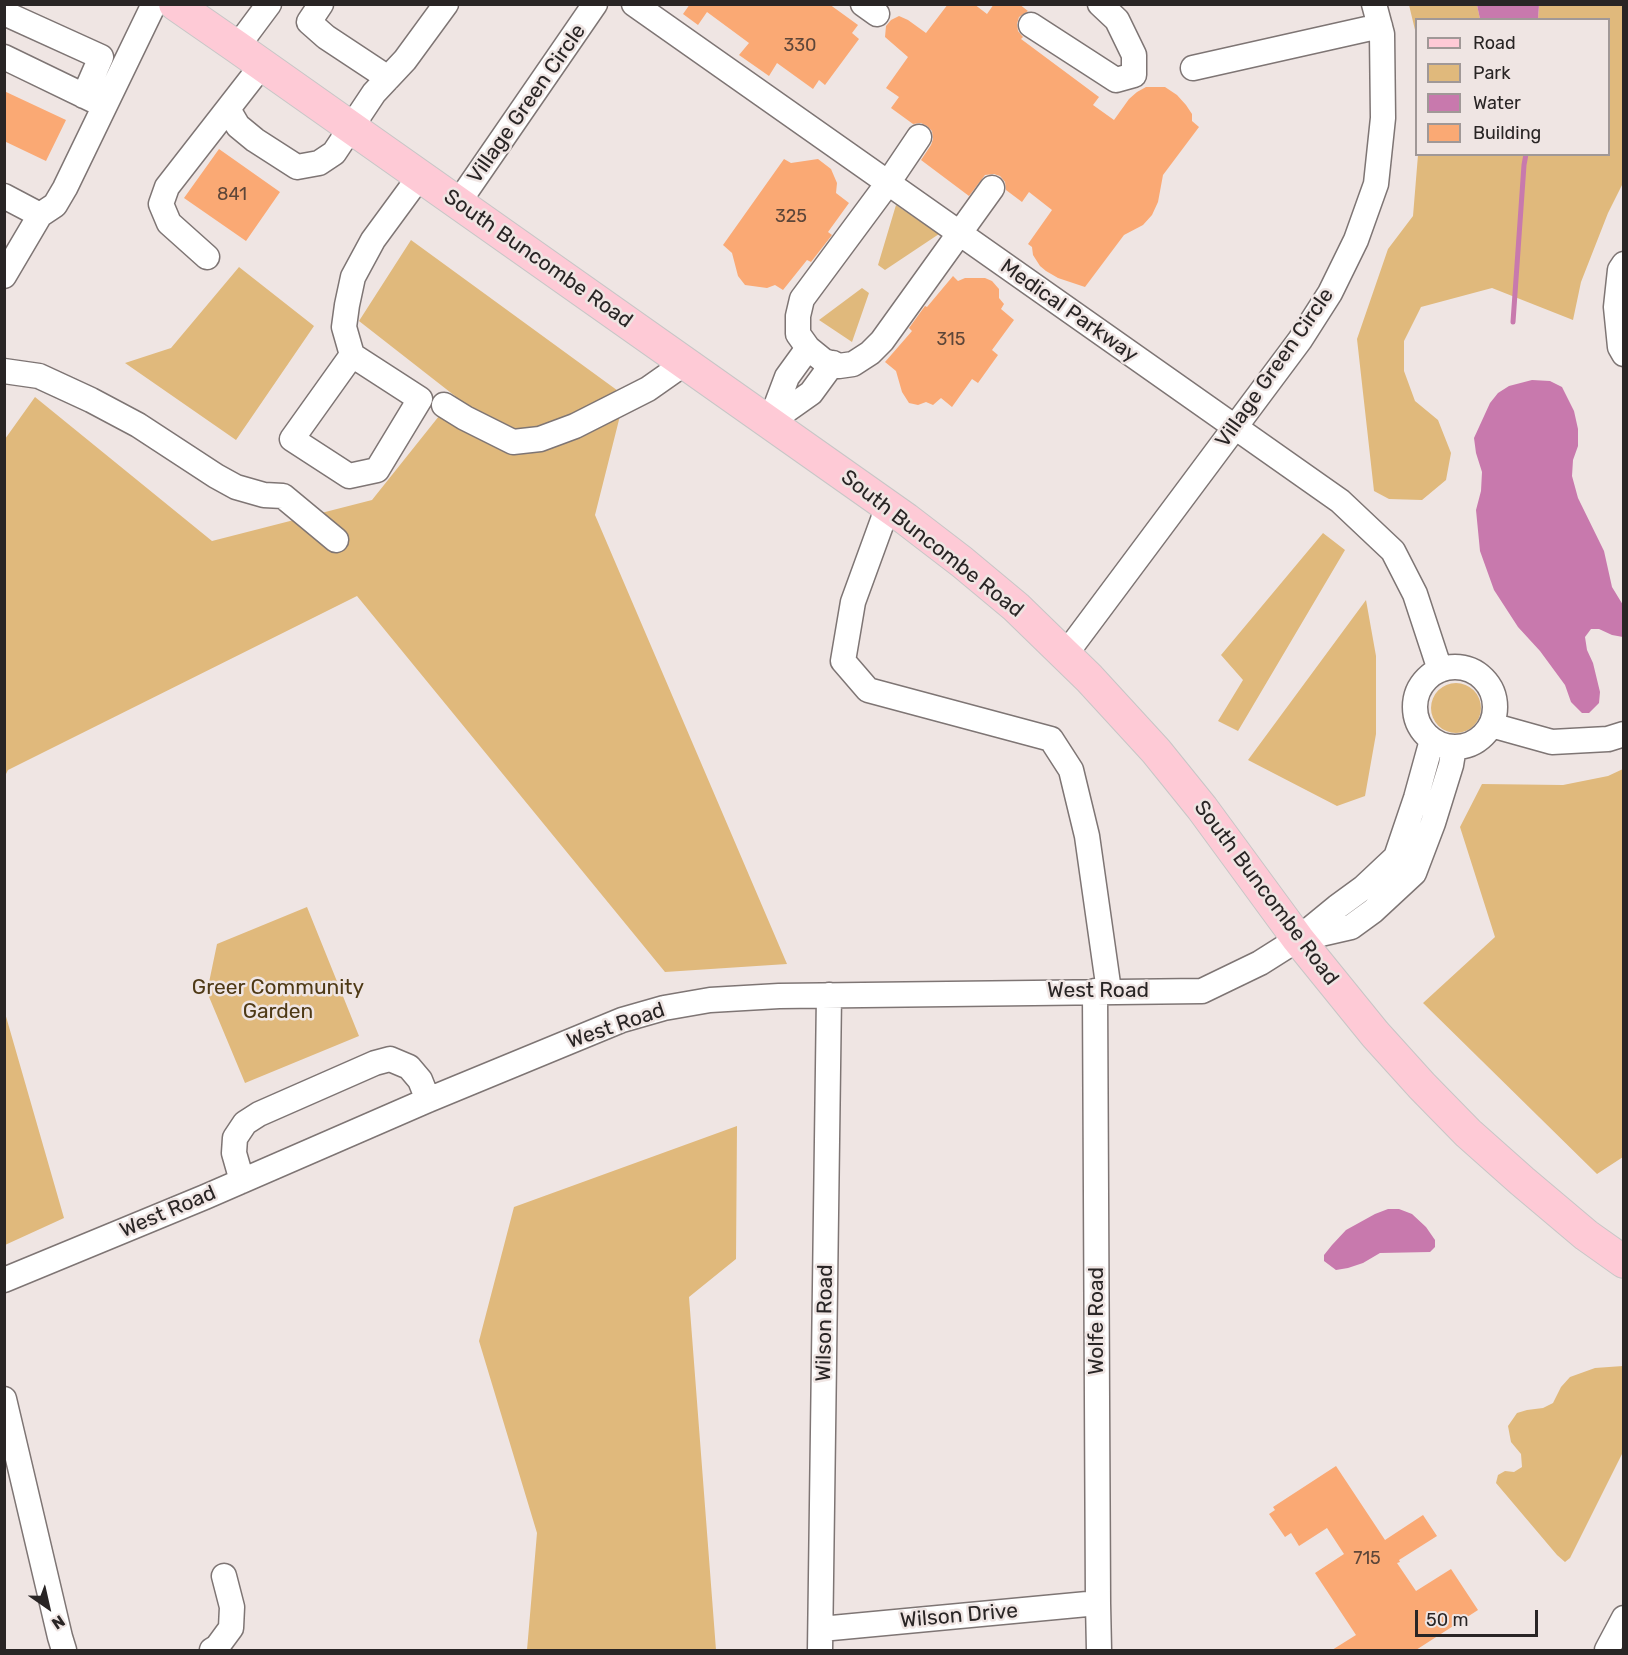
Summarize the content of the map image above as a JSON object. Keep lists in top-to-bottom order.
{
  "streets": {
    "main road": ["South Buncombe Road"],
    "street": [
      "Village Green Circle",
      "Medical Parkway",
      "West Road",
      "Wolfe Road",
      "Wilson Road",
      "Wilson Drive"
    ]
  },
  "crossings": [
    ["Village Green Circle", "South Buncombe Road"],
    ["Village Green Circle", "Medical Parkway"],
    ["South Buncombe Road", "West Road"],
    ["South Buncombe Road", "Wolfe Road"],
    ["West Road", "Wolfe Road"],
    ["West Road", "Wilson Road"],
    ["Wolfe Road", "Wilson Drive"],
    ["Wilson Road", "Wilson Drive"]
  ],
  "parks": ["Greer Community Garden"],
  "house_numbers": [
    "330",
    "841",
    "325",
    "315",
    "715"
  ],
  "legend": [
    "Road",
    "Park",
    "Water",
    "Building"
  ],
  "scale_bar": "50 m",
  "north": "bottom right"
}
